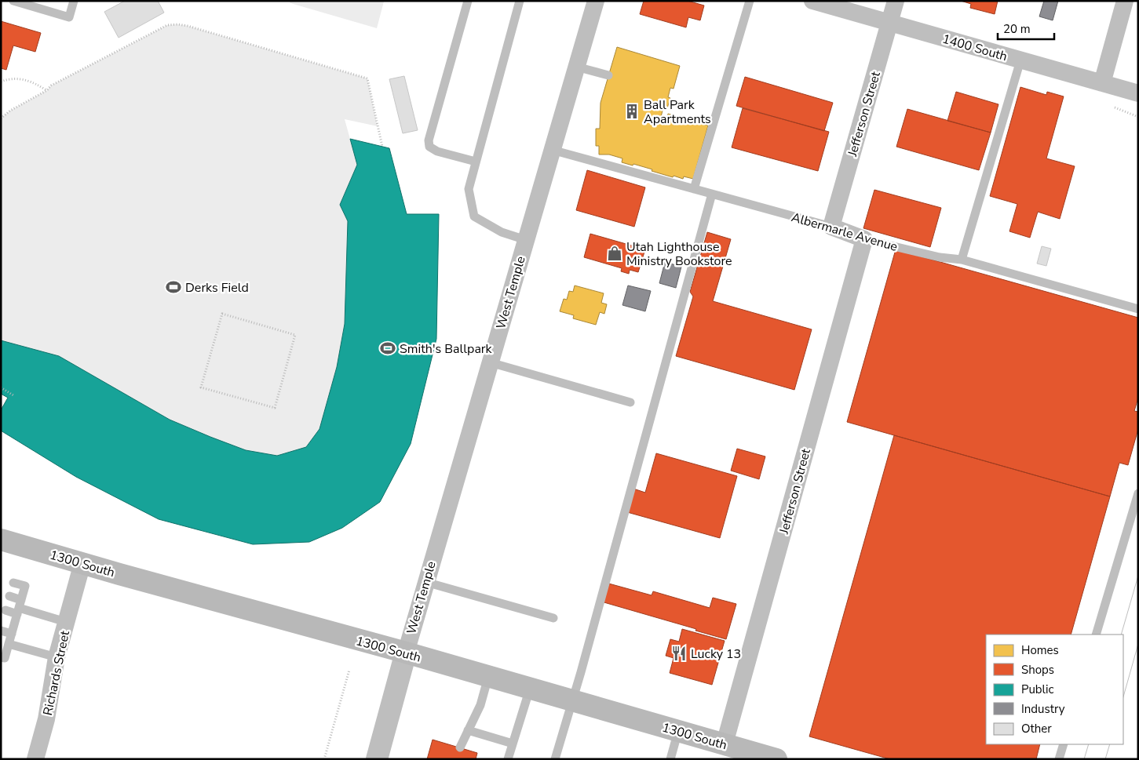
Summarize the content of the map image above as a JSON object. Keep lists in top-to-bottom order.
{
  "streets": {
    "main road": ["1300 South"],
    "street": [
      "1400 South",
      "Jefferson Street",
      "Albermarle Avenue",
      "West Temple",
      "Richards Street"
    ]
  },
  "crossings": [
    ["1400 South", "Jefferson Street"],
    ["Jefferson Street", "Albermarle Avenue"],
    ["Jefferson Street", "1300 South"],
    ["Albermarle Avenue", "West Temple"],
    ["West Temple", "1300 South"],
    ["1300 South", "Richards Street"]
  ],
  "places": {
    "building": ["Ball Park Apartments"],
    "shop": ["Utah Lighthouse Ministry Bookstore"],
    "sports": ["Derks Field", "Smith's Ballpark"],
    "restaurant": ["Lucky 13"]
  },
  "legend": [
    "Homes",
    "Shops",
    "Public",
    "Industry",
    "Other"
  ],
  "scale_bar": "20 m"
}
